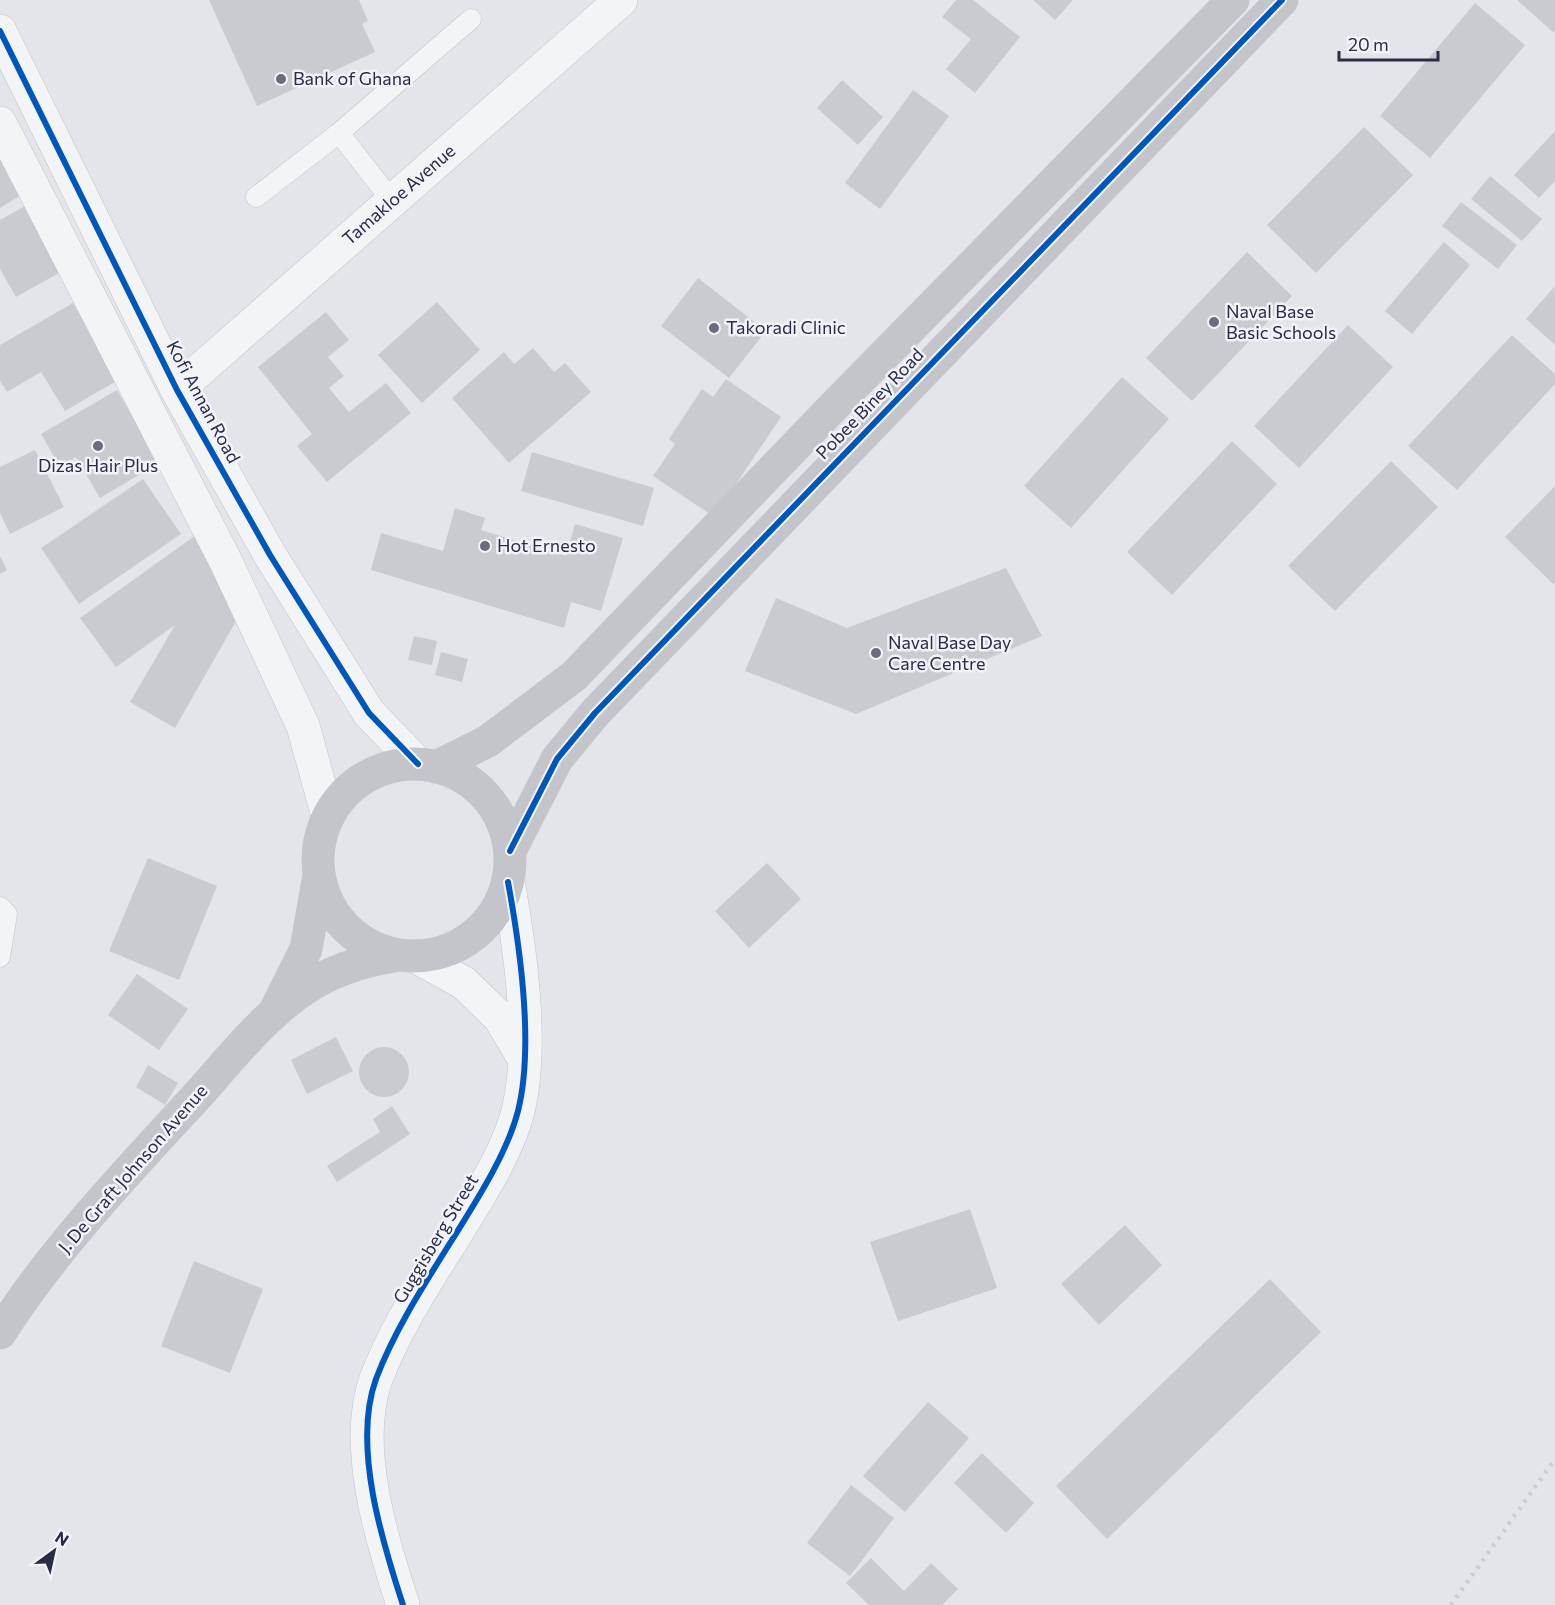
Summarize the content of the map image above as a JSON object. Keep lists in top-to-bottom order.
{
  "streets": {
    "street": [
      "Tamakloe Avenue",
      "Kofi Annan Road",
      "Pobee Biney Road",
      "J. De Graft Johnson Avenue",
      "Guggisberg Street"
    ]
  },
  "crossings": [
    ["Tamakloe Avenue", "Kofi Annan Road"],
    ["Kofi Annan Road", "Pobee Biney Road"],
    ["Kofi Annan Road", "J. De Graft Johnson Avenue"],
    ["Kofi Annan Road", "Guggisberg Street"],
    ["Pobee Biney Road", "J. De Graft Johnson Avenue"],
    ["Pobee Biney Road", "Guggisberg Street"],
    ["J. De Graft Johnson Avenue", "Guggisberg Street"]
  ],
  "places": [
    "Bank of Ghana",
    "Naval Base Basic Schools",
    "Takoradi Clinic",
    "Dizas Hair Plus",
    "Hot Ernesto",
    "Naval Base Day Care Centre"
  ],
  "scale_bar": "20 m",
  "north": "top right"
}
